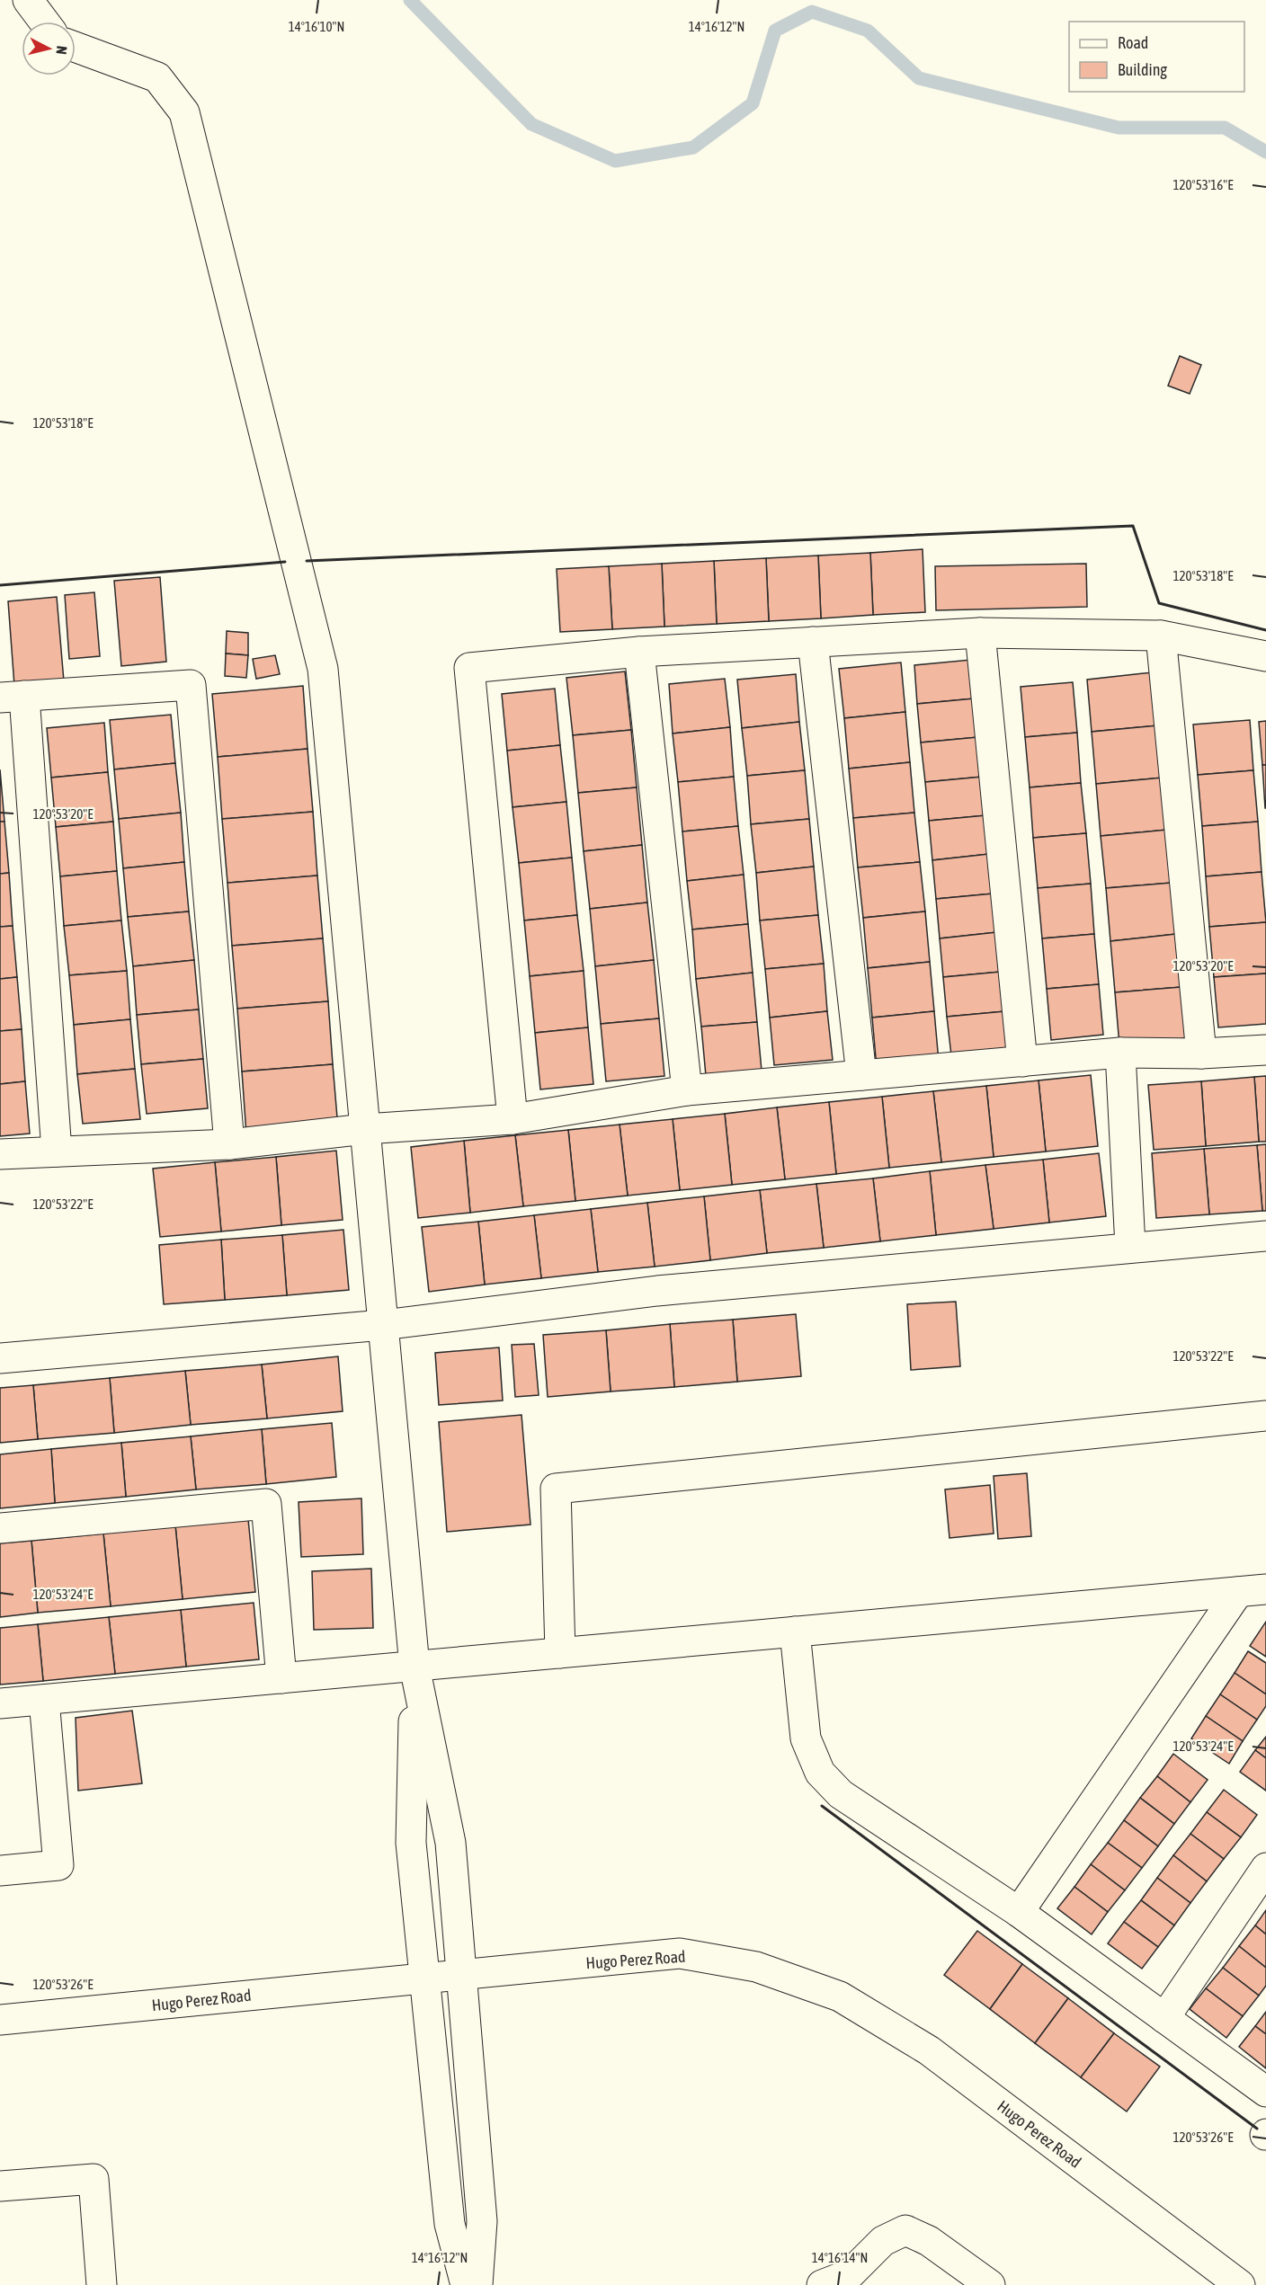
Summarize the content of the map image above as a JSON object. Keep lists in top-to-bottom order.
{
  "streets": {
    "street": ["Hugo Perez Road"]
  },
  "legend": ["Road", "Building"],
  "north": "right",
  "coordinates": [
    "14°16'10\"N",
    "14°16'12\"N",
    "120°53'16\"E",
    "120°53'18\"E",
    "120°53'20\"E",
    "120°53'22\"E",
    "120°53'24\"E",
    "120°53'26\"E",
    "14°16'14\"N"
  ]
}
